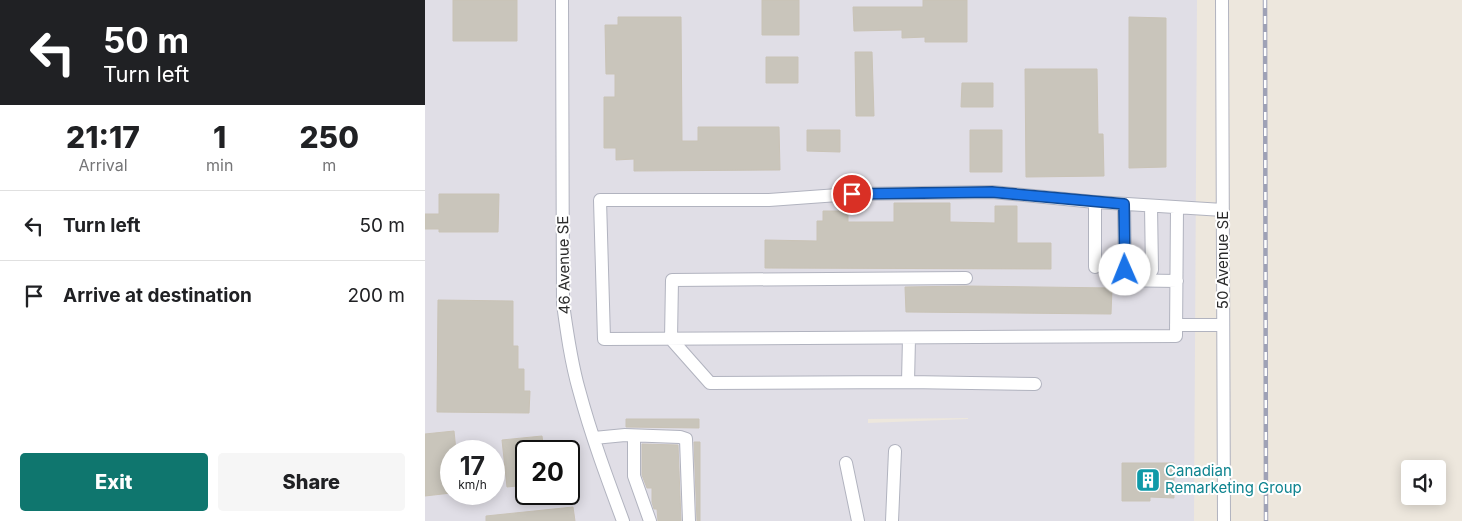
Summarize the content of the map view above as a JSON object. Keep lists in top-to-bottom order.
{
  "streets": {
    "street": ["50 Avenue SE", "46 Avenue SE"]
  },
  "places": {
    "building": ["Canadian Remarketing Group"]
  },
  "page": {
    "turn": ["50 m", "Turn left"],
    "eta": [
      "21:17",
      "Arrival",
      "1",
      "min",
      "250",
      "m"
    ],
    "list": [
      {
        "name": "Turn left",
        "value": "50 m"
      },
      {
        "name": "Arrive at destination",
        "value": "200 m"
      }
    ],
    "speed": "17 km/h",
    "limit": "20",
    "buttons": ["Exit", "Share"]
  }
}
